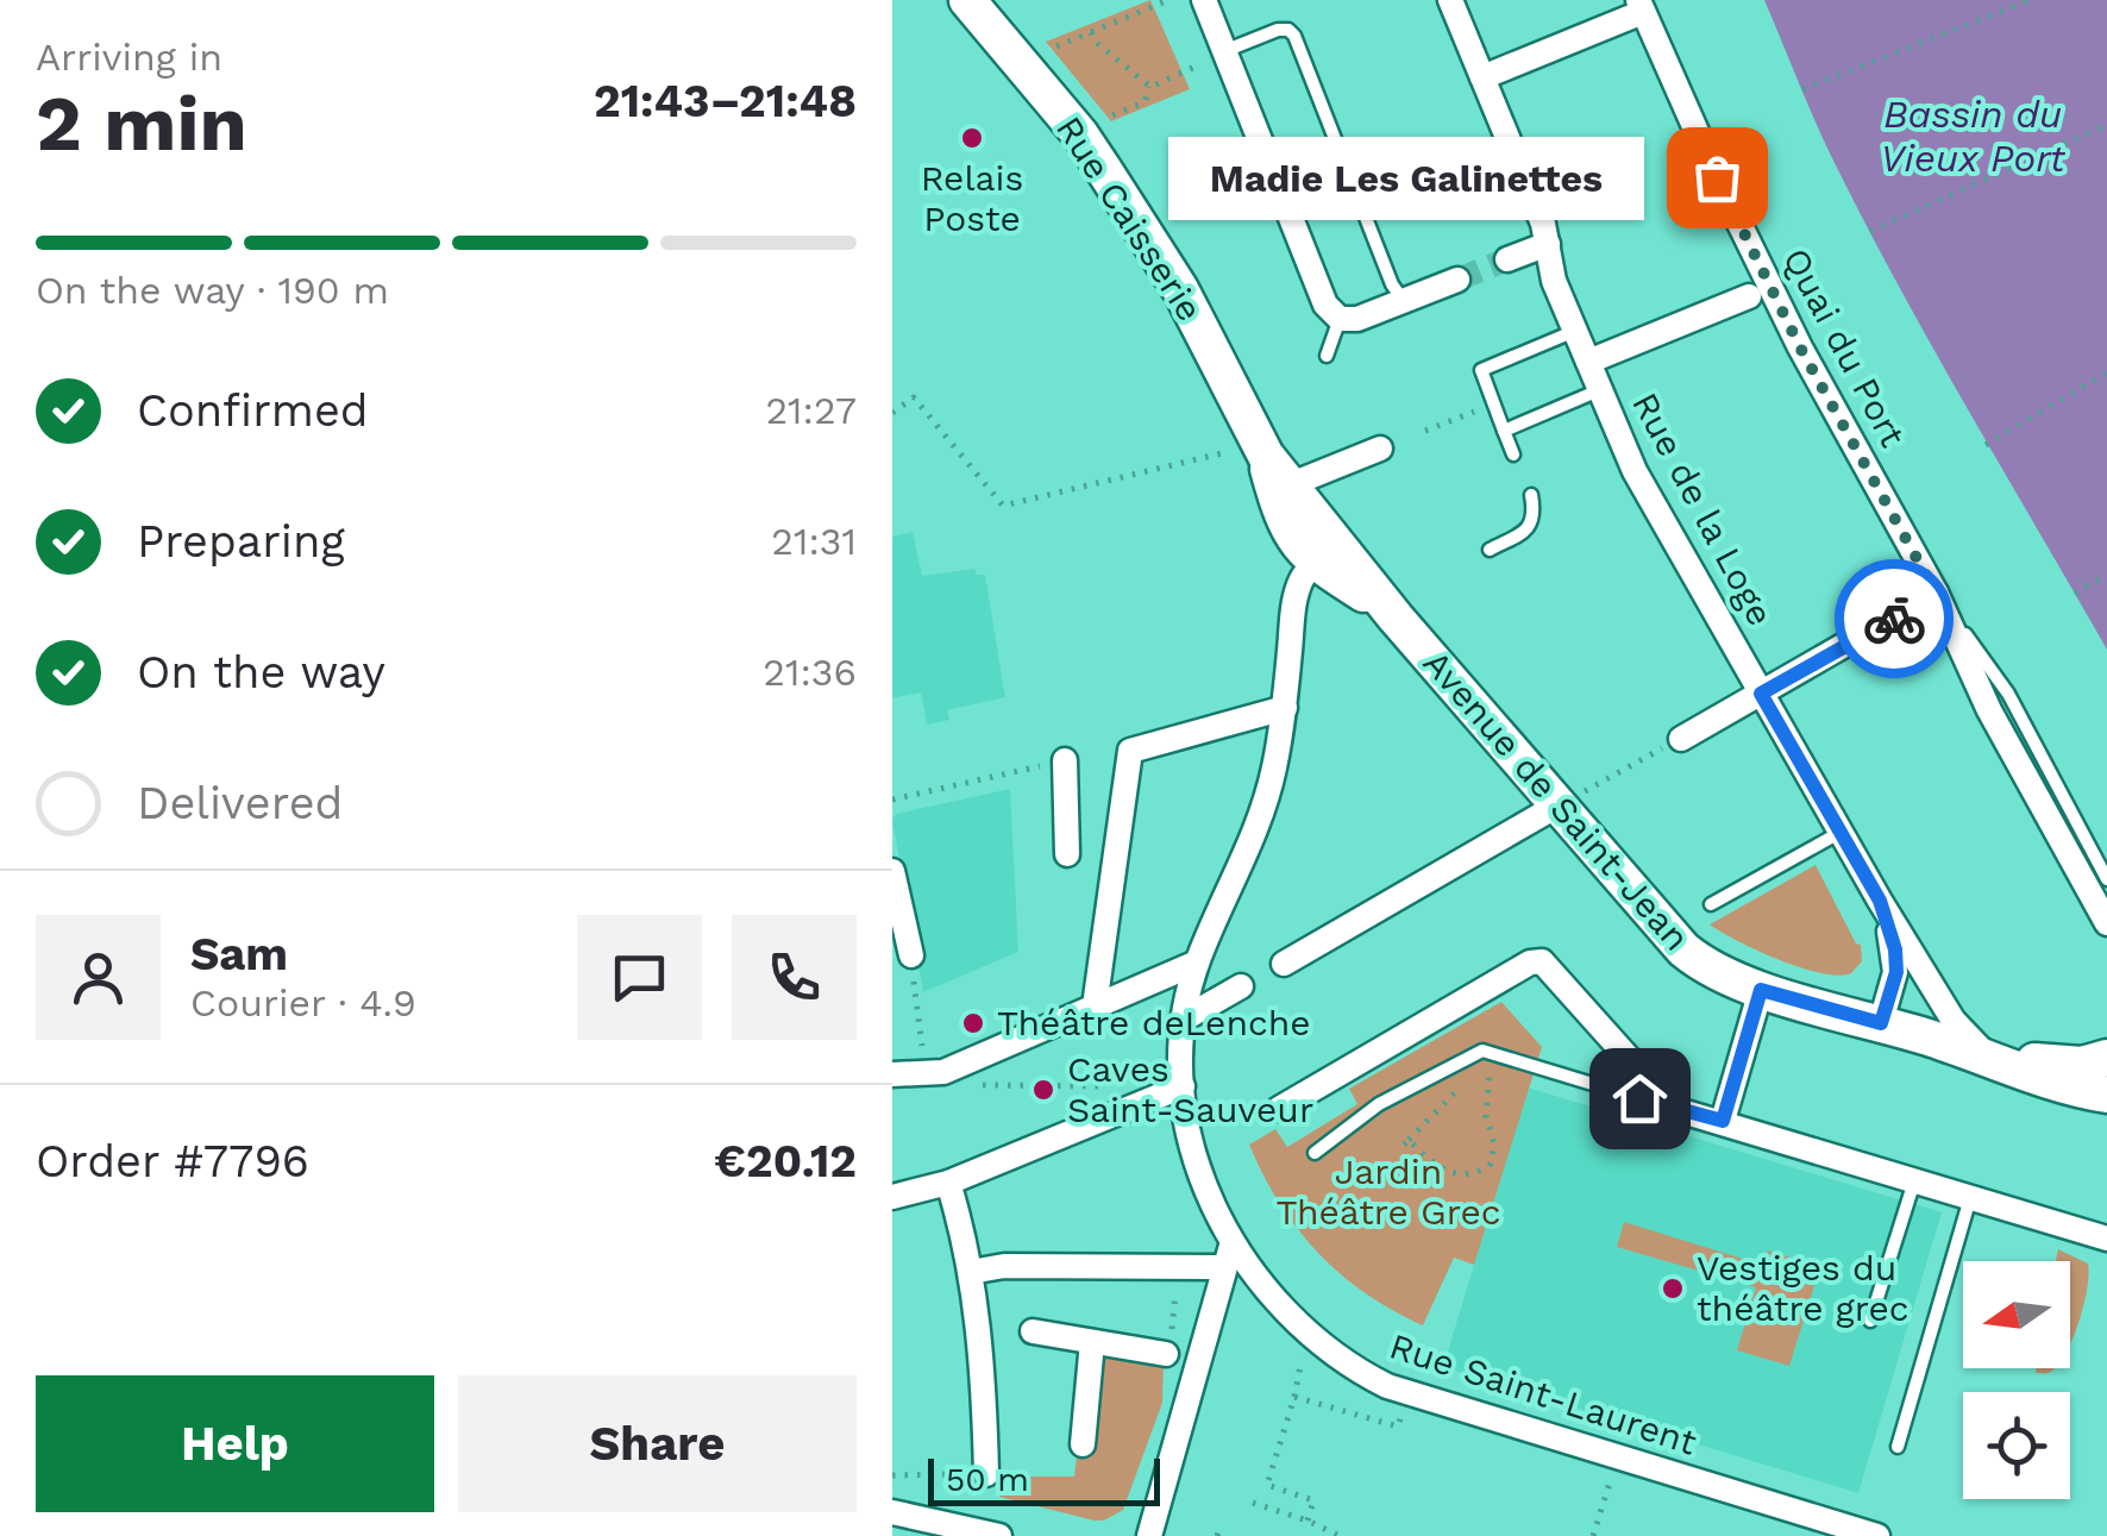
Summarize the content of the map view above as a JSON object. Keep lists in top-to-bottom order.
{
  "streets": {
    "street": [
      "Rue Caisserie",
      "Quai du Port",
      "Rue de la Loge",
      "Avenue de Saint-Jean",
      "Rue Saint-Laurent"
    ]
  },
  "crossings": [
    ["Rue Caisserie", "Avenue de Saint-Jean"],
    ["Rue de la Loge", "Avenue de Saint-Jean"]
  ],
  "water": ["Bassin du Vieux Port"],
  "parks": ["Jardin Théâtre Grec"],
  "places": [
    "Relais Poste",
    "Madie Les Galinettes",
    "Théâtre deLenche",
    "Caves Saint-Sauveur",
    "Vestiges du théâtre grec"
  ],
  "scale_bar": "50 m",
  "north": "left",
  "page": {
    "heading": ["2 min", "Arriving in", "21:43–21:48"],
    "panel": [
      "Sam",
      "Courier · 4.9",
      "Order #7796",
      "€20.12"
    ],
    "bubble": "Madie Les Galinettes",
    "bar": "On the way · 190 m",
    "list": [
      ["Confirmed", "21:27"],
      ["Preparing", "21:31"],
      ["On the way", "21:36"],
      "Delivered"
    ],
    "buttons": ["Help", "Share"],
    "scale": "50 m"
  }
}
